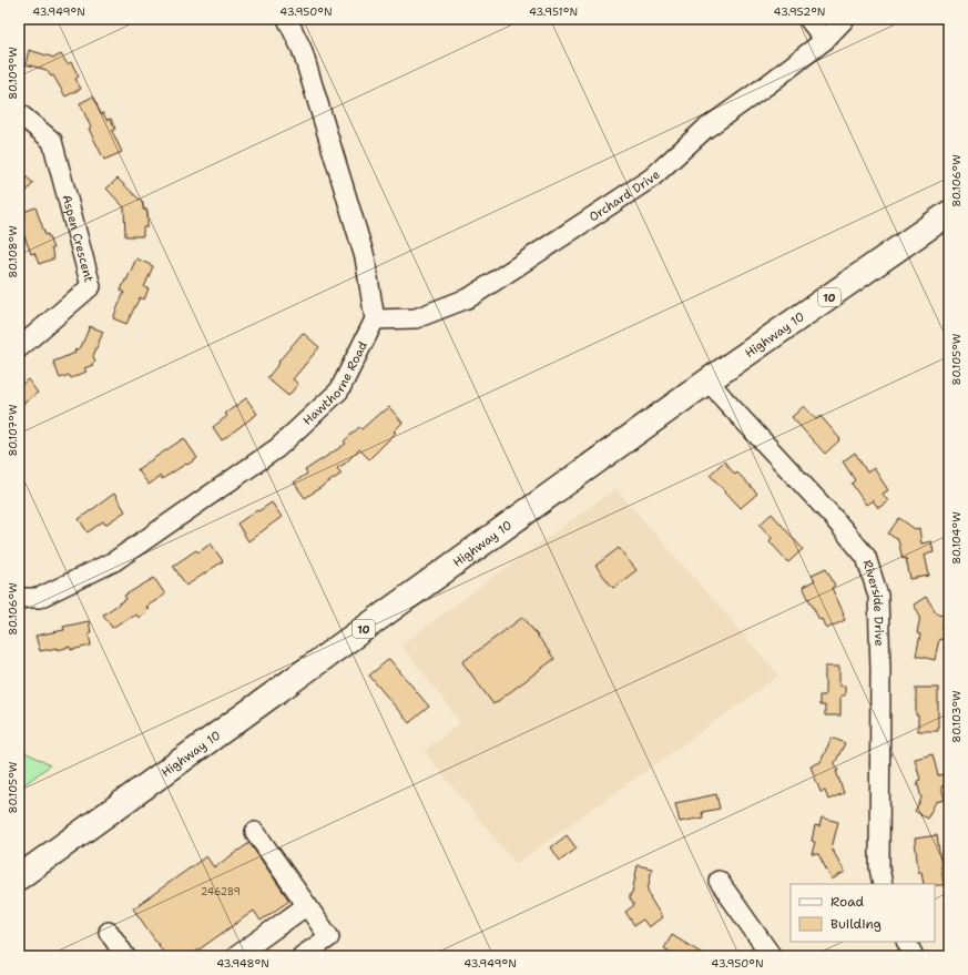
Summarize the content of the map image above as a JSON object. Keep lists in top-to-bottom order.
{
  "streets": {
    "highway": ["10", "Highway 10"],
    "street": [
      "Orchard Drive",
      "Aspen Crescent",
      "Hawthorne Road",
      "Riverside Drive"
    ]
  },
  "crossings": [
    ["Orchard Drive", "Hawthorne Road"],
    ["Highway 10", "Riverside Drive"]
  ],
  "house_numbers": ["246289"],
  "legend": ["Road", "Building"],
  "coordinates": [
    "43.949°N",
    "43.950°N",
    "43.951°N",
    "43.952°N",
    "80.109°W",
    "80.106°W",
    "80.108°W",
    "80.105°W",
    "80.107°W",
    "80.104°W",
    "80.103°W",
    "43.948°N"
  ]
}
